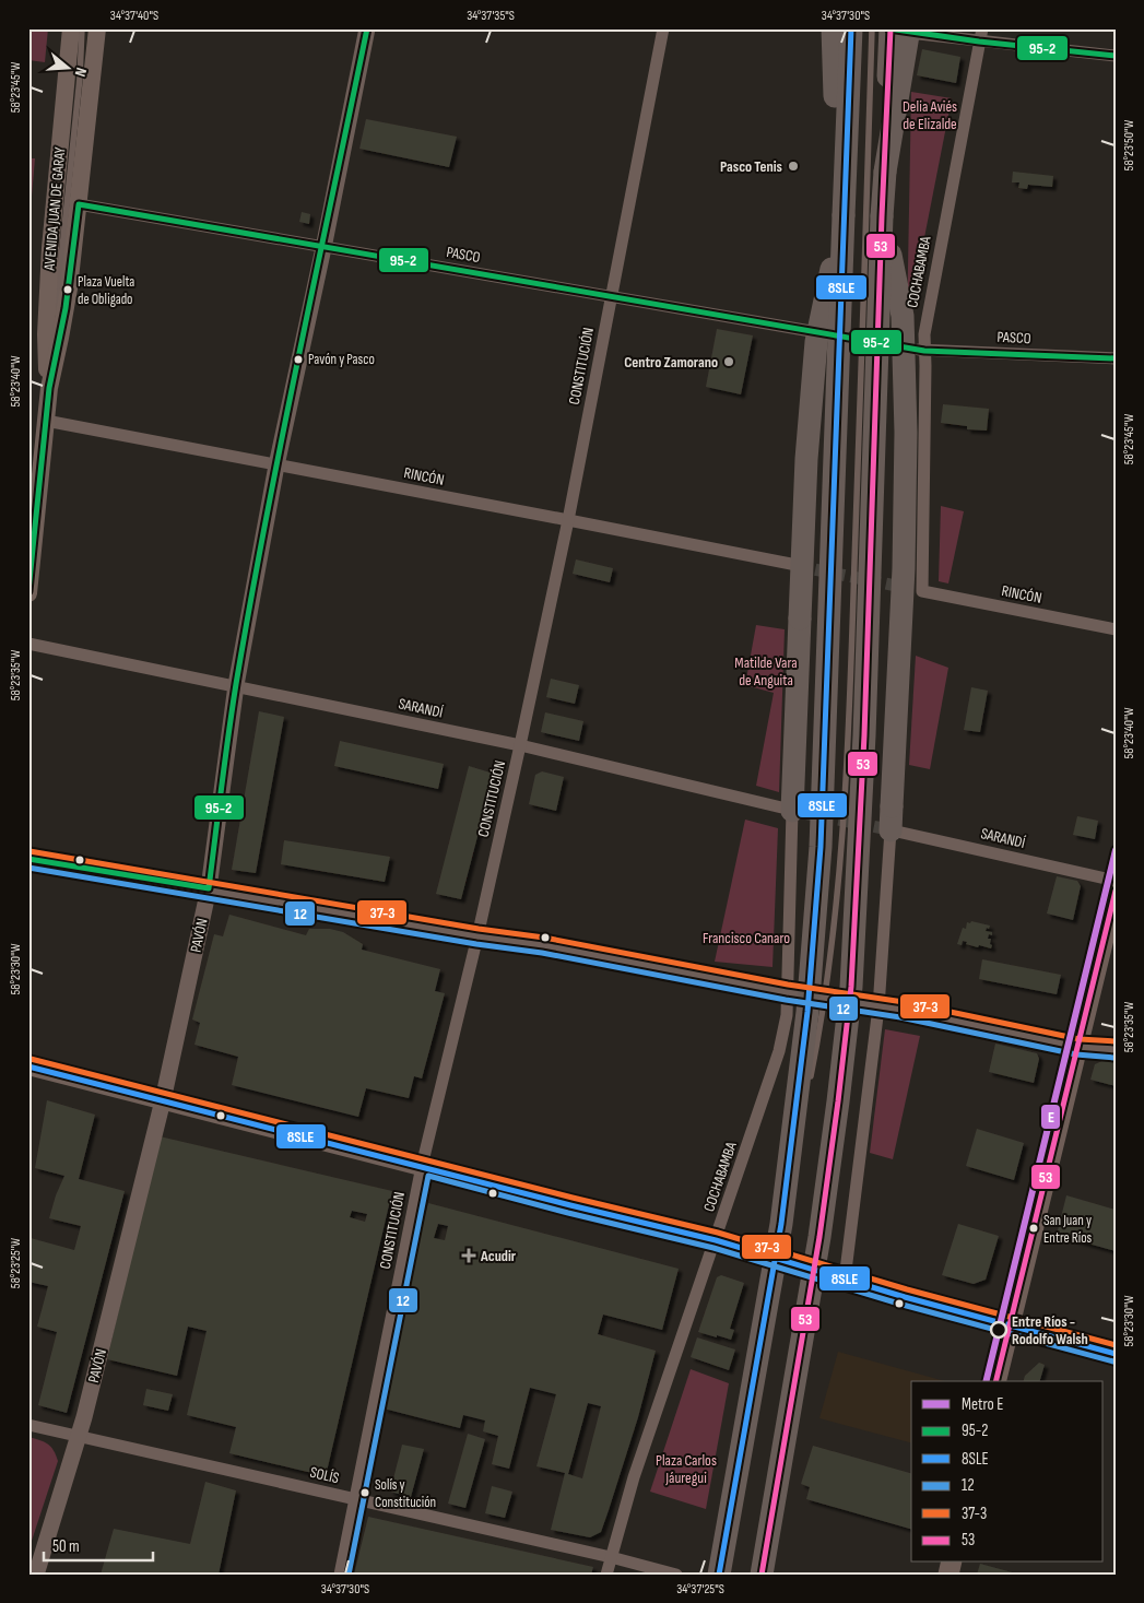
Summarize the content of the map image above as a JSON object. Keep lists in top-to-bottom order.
{
  "streets": {
    "main road": ["AVENIDA JUAN DE GARAY"],
    "street": [
      "PASCO",
      "COCHABAMBA",
      "CONSTITUCIÓN",
      "RINCÓN",
      "SARANDÍ",
      "PAVÓN",
      "SOLÍS"
    ]
  },
  "crossings": [
    ["AVENIDA JUAN DE GARAY", "PASCO"],
    ["AVENIDA JUAN DE GARAY", "RINCÓN"],
    ["PASCO", "COCHABAMBA"],
    ["PASCO", "CONSTITUCIÓN"],
    ["PASCO", "PAVÓN"],
    ["COCHABAMBA", "RINCÓN"],
    ["COCHABAMBA", "SARANDÍ"],
    ["COCHABAMBA", "SOLÍS"],
    ["CONSTITUCIÓN", "RINCÓN"],
    ["CONSTITUCIÓN", "SARANDÍ"],
    ["CONSTITUCIÓN", "SOLÍS"],
    ["RINCÓN", "PAVÓN"],
    ["SARANDÍ", "PAVÓN"],
    ["PAVÓN", "SOLÍS"]
  ],
  "parks": [
    "Delia Aviés de Elizalde",
    "Matilde Vara de Anguita",
    "Francisco Canaro",
    "Plaza Carlos Jáuregui"
  ],
  "places": {
    "other": [
      "Pasco Tenis",
      "Plaza Vuelta de Obligado",
      "Pavón y Pasco",
      "Centro Zamorano",
      "San Juan y Entre Ríos",
      "Entre Ríos - Rodolfo Walsh",
      "Solís y Constitución"
    ],
    "health": ["Acudir"]
  },
  "lines": [
    "transit line 95-2",
    "transit line 8SLE",
    "transit line 53",
    "metro line E",
    "transit line 37-3",
    "transit line 12"
  ],
  "legend": [
    "Metro E",
    "95-2",
    "8SLE",
    "12",
    "37-3",
    "53"
  ],
  "scale_bar": "50 m",
  "north": "right",
  "coordinates": [
    "34°37'40\"S",
    "34°37'35\"S",
    "34°37'30\"S",
    "58°23'45\"W",
    "58°23'50\"W",
    "58°23'40\"W",
    "58°23'35\"W",
    "58°23'30\"W",
    "58°23'25\"W",
    "34°37'25\"S"
  ]
}
